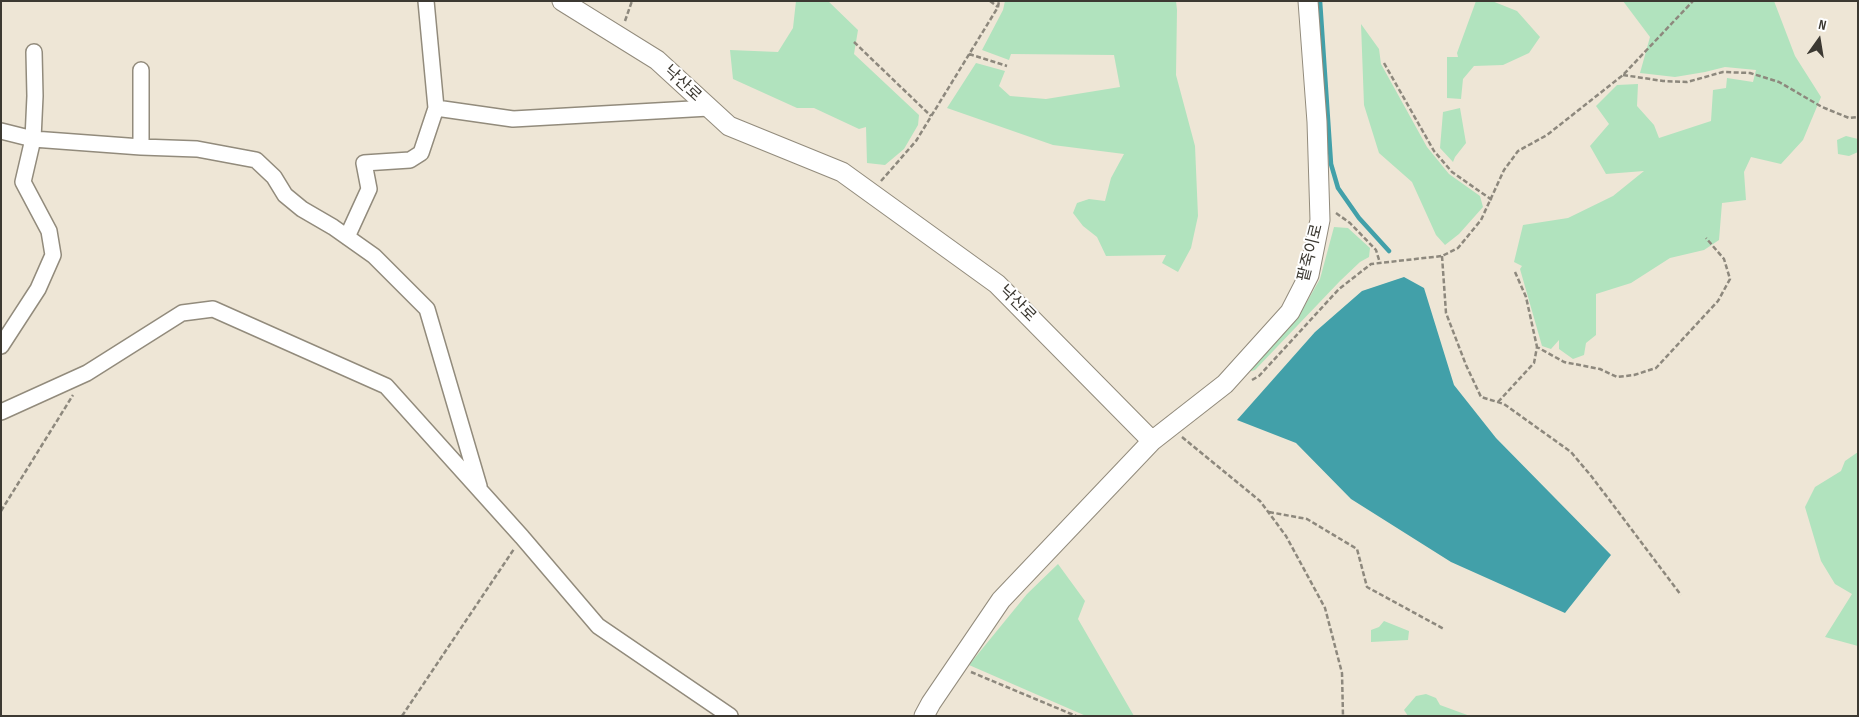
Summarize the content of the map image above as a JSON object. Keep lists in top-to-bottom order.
{
  "streets": {
    "street": ["낙산로", "팥죽이로"]
  },
  "crossings": [
    ["낙산로", "팥죽이로"]
  ],
  "north": "top"
}
